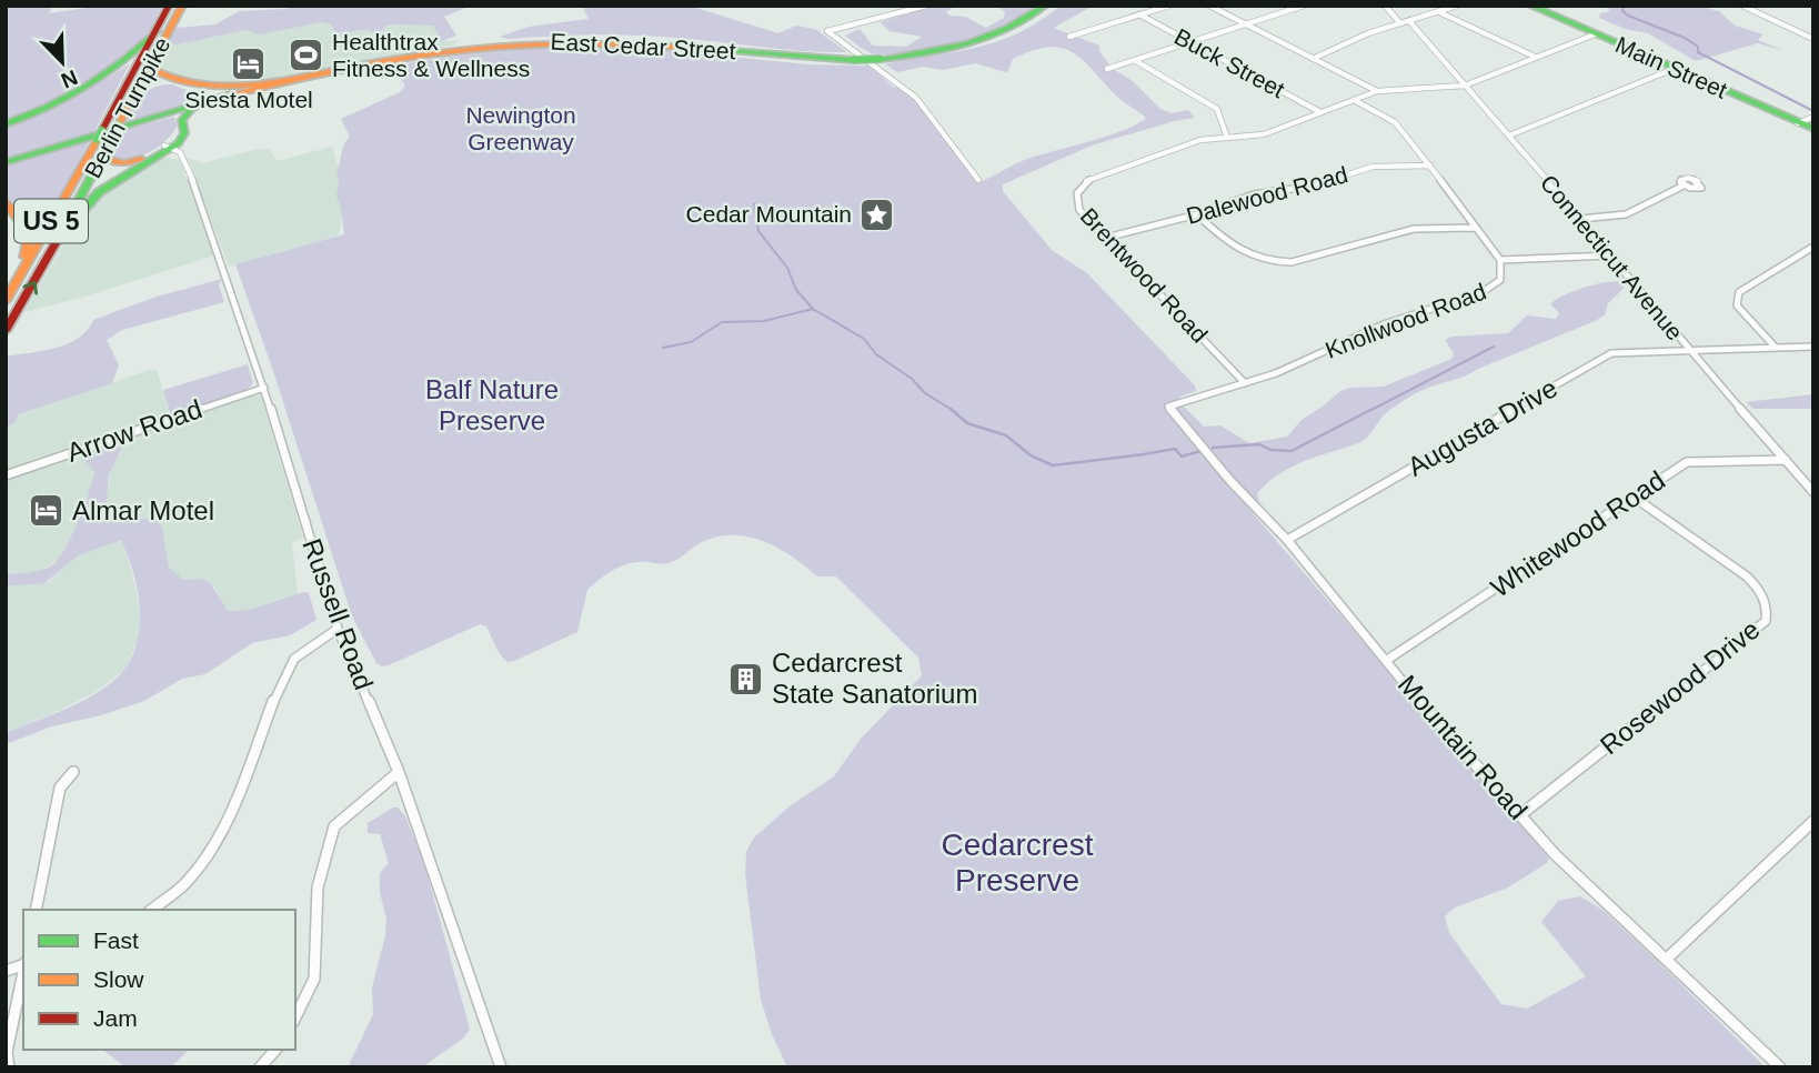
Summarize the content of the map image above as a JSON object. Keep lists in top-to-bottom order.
{
  "streets": {
    "main road": [
      "East Cedar Street",
      "Main Street",
      "Berlin Turnpike",
      "US 5"
    ],
    "street": [
      "Buck Street",
      "Dalewood Road",
      "Connecticut Avenue",
      "Brentwood Road",
      "Knollwood Road",
      "Augusta Drive",
      "Arrow Road",
      "Whitewood Road",
      "Russell Road",
      "Rosewood Drive",
      "Mountain Road"
    ]
  },
  "crossings": [
    ["Buck Street", "Brentwood Road"],
    ["Main Street", "Brentwood Road"],
    ["Dalewood Road", "Brentwood Road"],
    ["Dalewood Road", "Knollwood Road"],
    ["Connecticut Avenue", "Brentwood Road"],
    ["Connecticut Avenue", "Augusta Drive"],
    ["Connecticut Avenue", "Whitewood Road"],
    ["Brentwood Road", "Knollwood Road"],
    ["Knollwood Road", "Mountain Road"],
    ["Augusta Drive", "Mountain Road"],
    ["Arrow Road", "Russell Road"],
    ["Whitewood Road", "Rosewood Drive"],
    ["Whitewood Road", "Mountain Road"],
    ["Rosewood Drive", "Mountain Road"]
  ],
  "parks": ["Newington Greenway", "Balf Nature Preserve", "Cedarcrest Preserve"],
  "places": {
    "sports": ["Healthtrax Fitness & Wellness"],
    "hotel": ["Siesta Motel", "Almar Motel"],
    "place": ["Cedar Mountain"],
    "building": ["Cedarcrest State Sanatorium"]
  },
  "legend": ["Fast", "Slow", "Jam"],
  "north": "bottom right"
}
